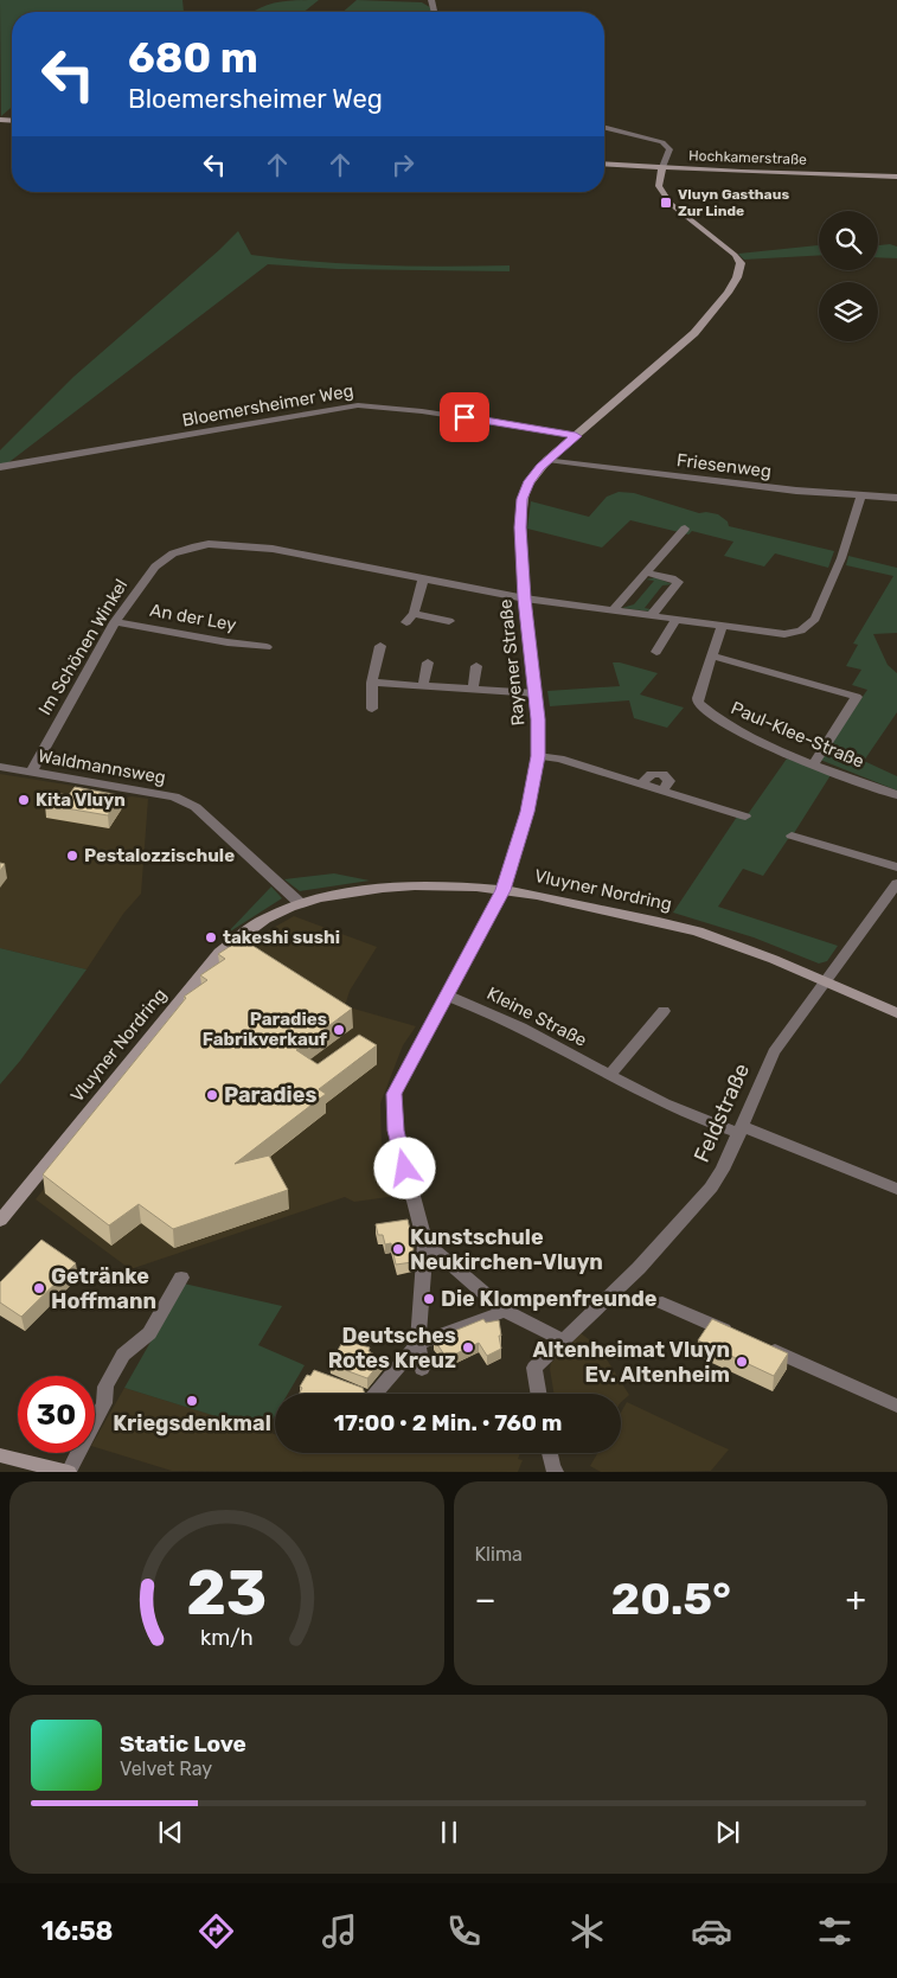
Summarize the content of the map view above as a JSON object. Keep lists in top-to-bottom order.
{
  "streets": {
    "street": [
      "Hochkamerstraße",
      "Bloemersheimer Weg",
      "Friesenweg",
      "An der Ley",
      "Im Schönen Winkel",
      "Rayener Straße",
      "Paul-Klee-Straße",
      "Waldmannsweg",
      "Vluyner Nordring",
      "Kleine Straße",
      "Feldstraße"
    ]
  },
  "crossings": [
    ["Hochkamerstraße", "Rayener Straße"],
    ["Bloemersheimer Weg", "Rayener Straße"],
    ["Friesenweg", "Im Schönen Winkel"],
    ["Friesenweg", "Rayener Straße"],
    ["An der Ley", "Im Schönen Winkel"],
    ["Im Schönen Winkel", "Rayener Straße"],
    ["Im Schönen Winkel", "Paul-Klee-Straße"],
    ["Im Schönen Winkel", "Waldmannsweg"],
    ["Rayener Straße", "Vluyner Nordring"],
    ["Rayener Straße", "Kleine Straße"],
    ["Waldmannsweg", "Vluyner Nordring"],
    ["Vluyner Nordring", "Feldstraße"],
    ["Kleine Straße", "Feldstraße"]
  ],
  "places": {
    "transit": ["Vluyn Gasthaus Zur Linde"],
    "other": [
      "Kita Vluyn",
      "Pestalozzischule",
      "takeshi sushi",
      "Paradies Fabrikverkauf",
      "Paradies",
      "Kunstschule Neukirchen-Vluyn",
      "Getränke Hoffmann",
      "Die Klompenfreunde",
      "Deutsches Rotes Kreuz",
      "Altenheimat Vluyn Ev. Altenheim",
      "Kriegsdenkmal"
    ]
  },
  "page": {
    "turn": ["680 m", "Bloemersheimer Weg"],
    "limit": "30",
    "trip": "17:00 · 2 Min. · 760 m",
    "tile": "Klima",
    "heat": ["−", "20.5°", "+"],
    "song": ["Static Love", "Velvet Ray"],
    "tabs": "16:58",
    "gauge": ["23", "km/h"]
  }
}
